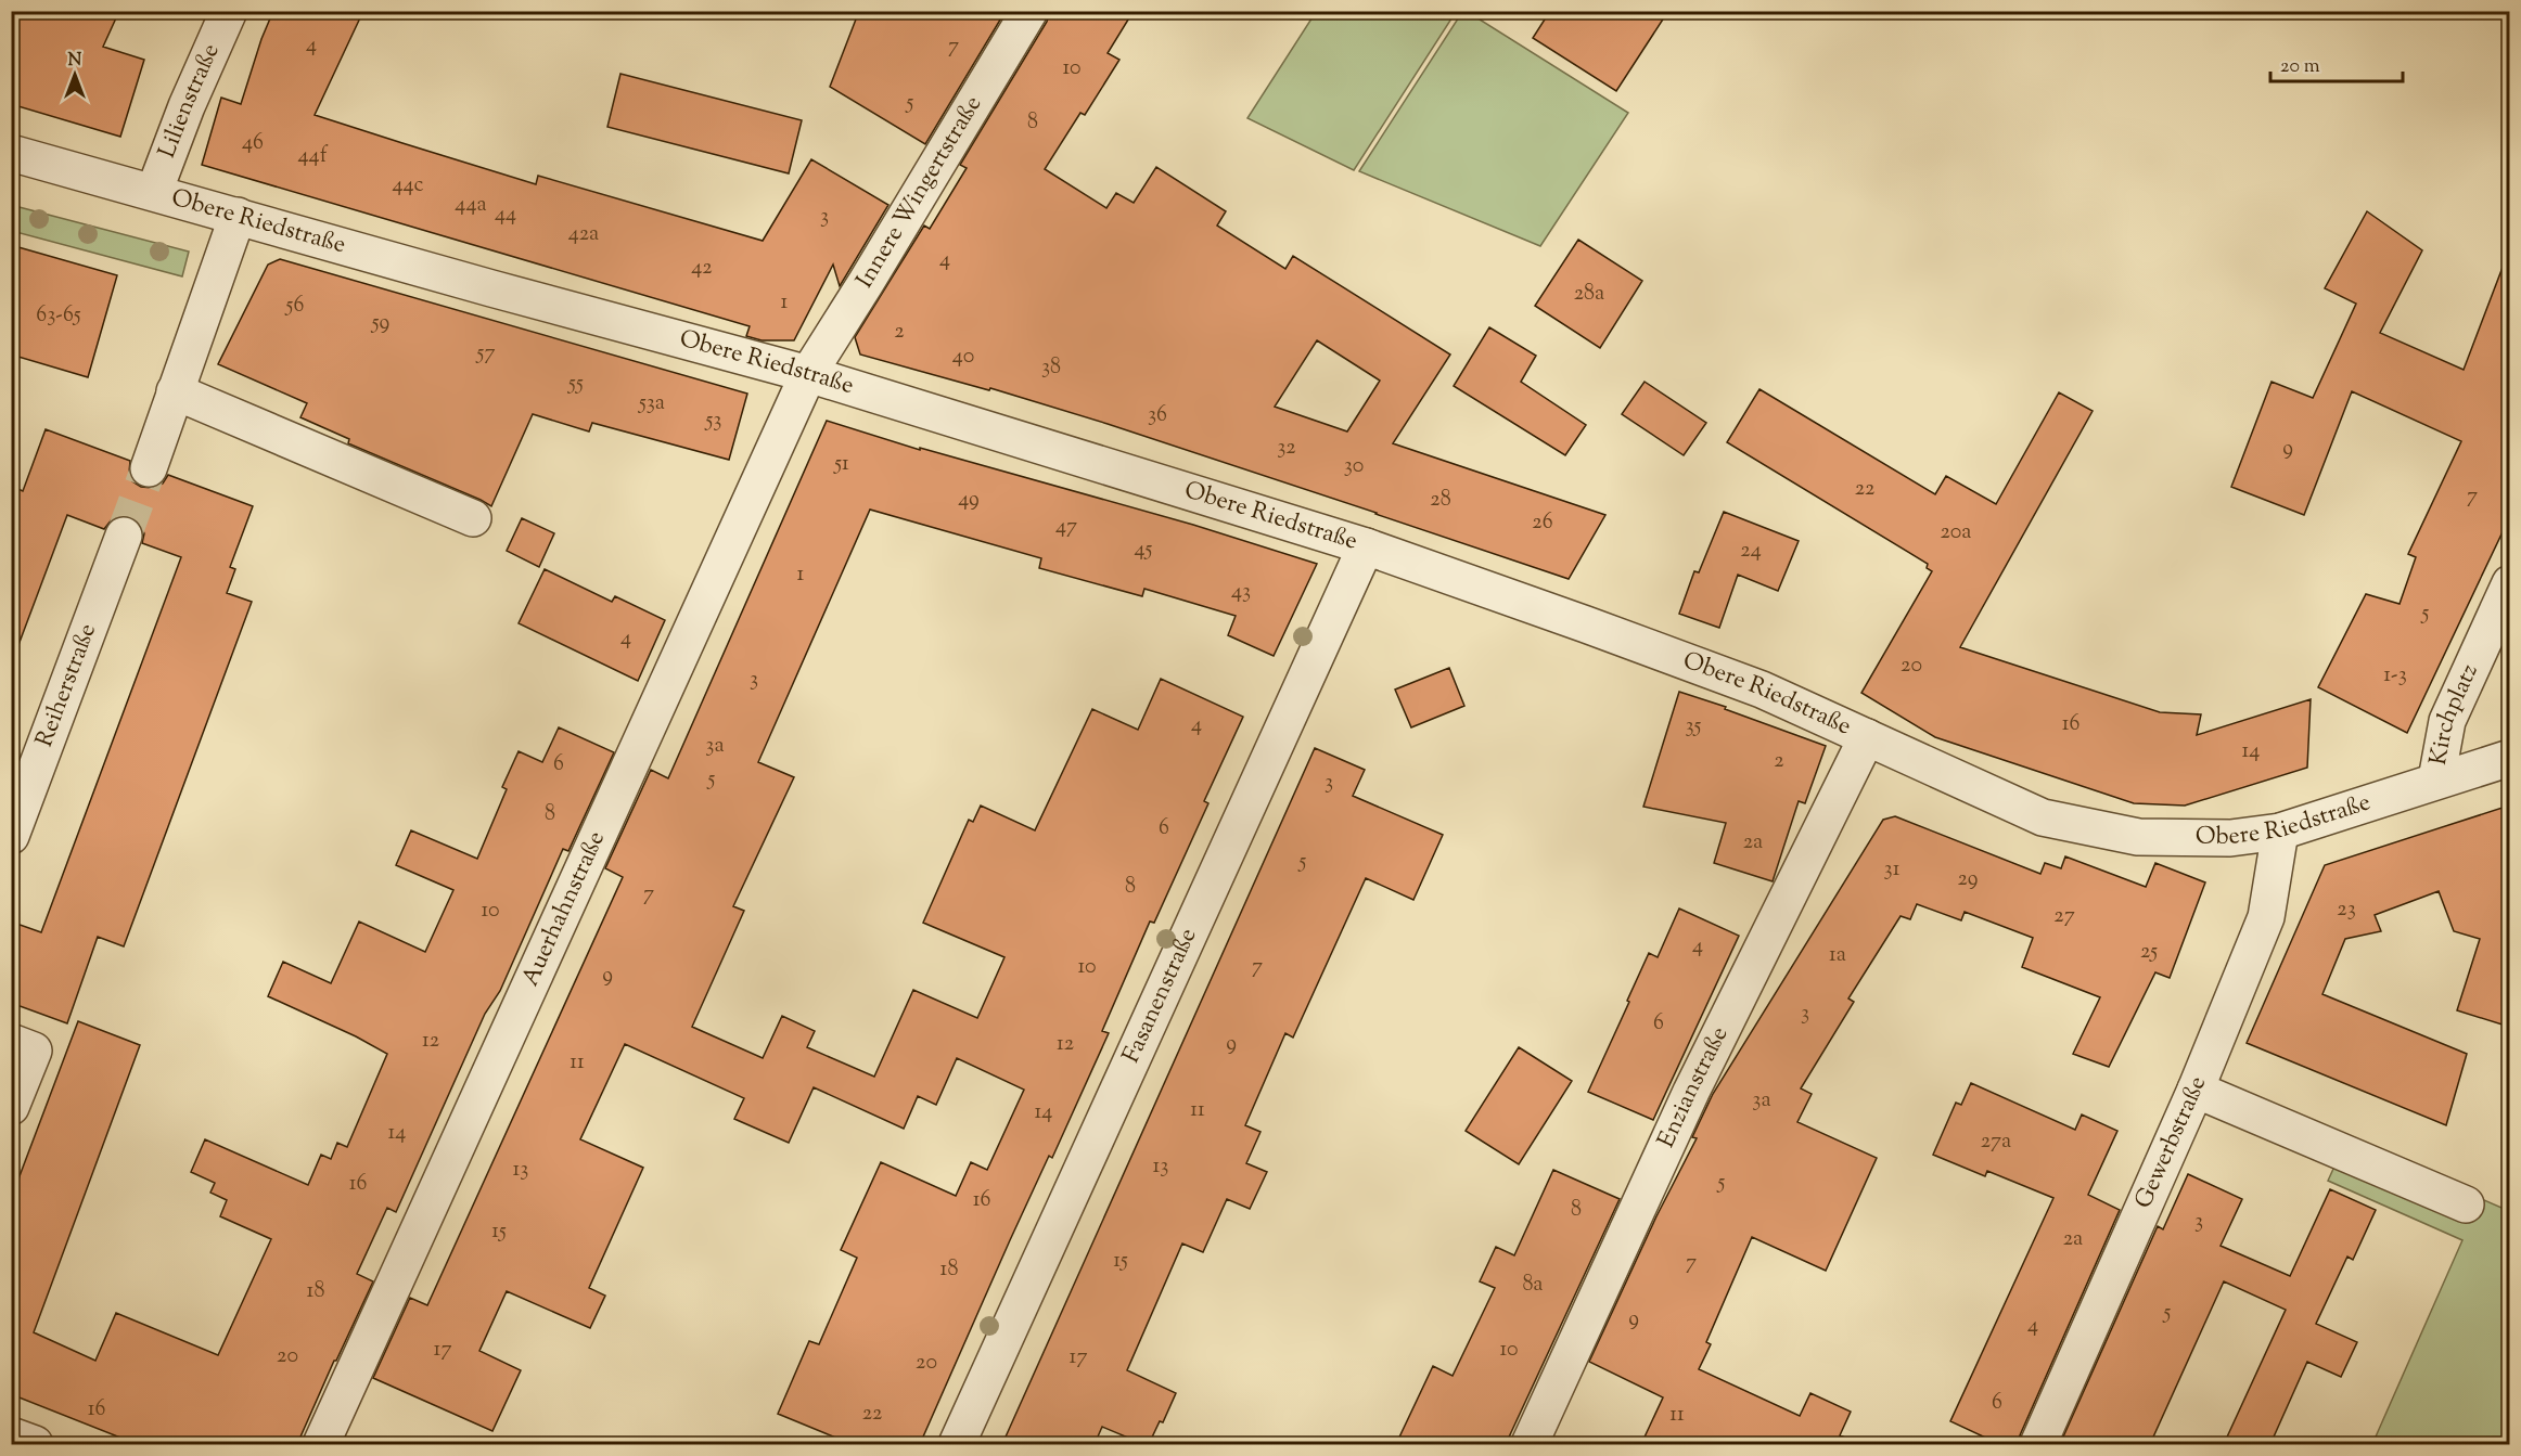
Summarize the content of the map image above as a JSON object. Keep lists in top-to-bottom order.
{
  "streets": {
    "street": [
      "Lilienstraße",
      "Innere Wingertstraße",
      "Obere Riedstraße",
      "Reiherstraße",
      "Kirchplatz",
      "Auerhahnstraße",
      "Fasanenstraße",
      "Enzianstraße",
      "Gewerbstraße"
    ]
  },
  "crossings": [
    ["Lilienstraße", "Obere Riedstraße"],
    ["Innere Wingertstraße", "Obere Riedstraße"],
    ["Innere Wingertstraße", "Auerhahnstraße"],
    ["Obere Riedstraße", "Kirchplatz"],
    ["Obere Riedstraße", "Auerhahnstraße"],
    ["Obere Riedstraße", "Fasanenstraße"],
    ["Obere Riedstraße", "Enzianstraße"],
    ["Obere Riedstraße", "Gewerbstraße"]
  ],
  "house_numbers": [
    "4",
    "7",
    "10",
    "5",
    "8",
    "46",
    "44f",
    "44c",
    "44a",
    "44",
    "3",
    "42a",
    "4",
    "42",
    "28a",
    "1",
    "56",
    "63-65",
    "59",
    "2",
    "57",
    "40",
    "38",
    "55",
    "53a",
    "36",
    "53",
    "32",
    "9",
    "51",
    "30",
    "22",
    "7",
    "49",
    "28",
    "26",
    "47",
    "20a",
    "45",
    "24",
    "1",
    "43",
    "5",
    "4",
    "20",
    "1-3",
    "3",
    "16",
    "4",
    "35",
    "3a",
    "14",
    "2",
    "6",
    "5",
    "3",
    "8",
    "6",
    "2a",
    "5",
    "31",
    "29",
    "8",
    "7",
    "23",
    "10",
    "27",
    "4",
    "25",
    "1a",
    "10",
    "7",
    "9",
    "3",
    "6",
    "12",
    "12",
    "9",
    "11",
    "3a",
    "11",
    "14",
    "14",
    "27a",
    "13",
    "13",
    "5",
    "16",
    "16",
    "8",
    "3",
    "15",
    "2a",
    "15",
    "7",
    "18",
    "8a",
    "18",
    "5",
    "9",
    "4",
    "17",
    "10",
    "20",
    "17",
    "20",
    "6",
    "16",
    "22",
    "11"
  ],
  "scale_bar": "20 m",
  "north": "top"
}
